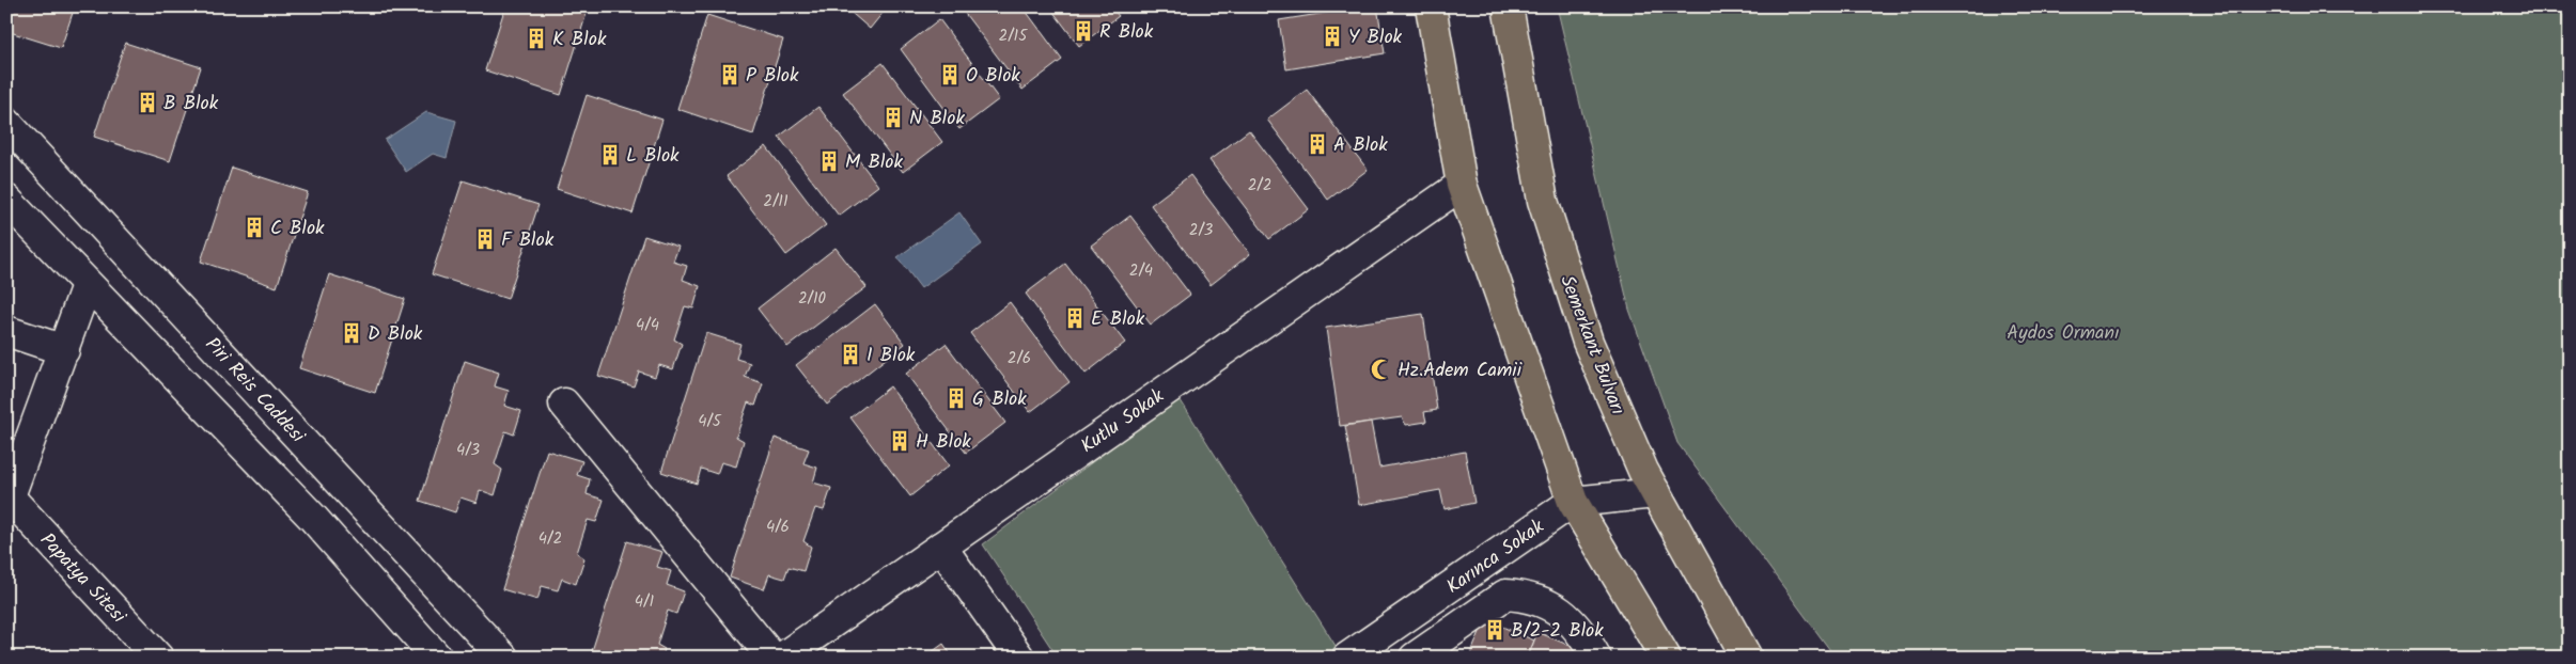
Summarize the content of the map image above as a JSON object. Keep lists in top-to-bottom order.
{
  "streets": {
    "main road": ["Semerkant Bulvarı"],
    "street": [
      "Piri Reis Caddesi",
      "Kutlu Sokak",
      "Karınca Sokak",
      "Papatya Sitesi"
    ]
  },
  "crossings": [
    ["Semerkant Bulvarı", "Karınca Sokak"]
  ],
  "parks": ["Aydos Ormanı"],
  "places": {
    "building": [
      "R Blok",
      "Y Blok",
      "K Blok",
      "P Blok",
      "O Blok",
      "B Blok",
      "N Blok",
      "A Blok",
      "L Blok",
      "M Blok",
      "C Blok",
      "F Blok",
      "E Blok",
      "D Blok",
      "I Blok",
      "G Blok",
      "H Blok",
      "B/2-2 Blok"
    ],
    "mosque": ["Hz.Adem Camii"]
  },
  "house_numbers": [
    "2/15",
    "2/2",
    "2/11",
    "2/3",
    "2/4",
    "2/10",
    "4/4",
    "2/6",
    "4/5",
    "4/3",
    "4/6",
    "4/2",
    "4/1"
  ]
}
